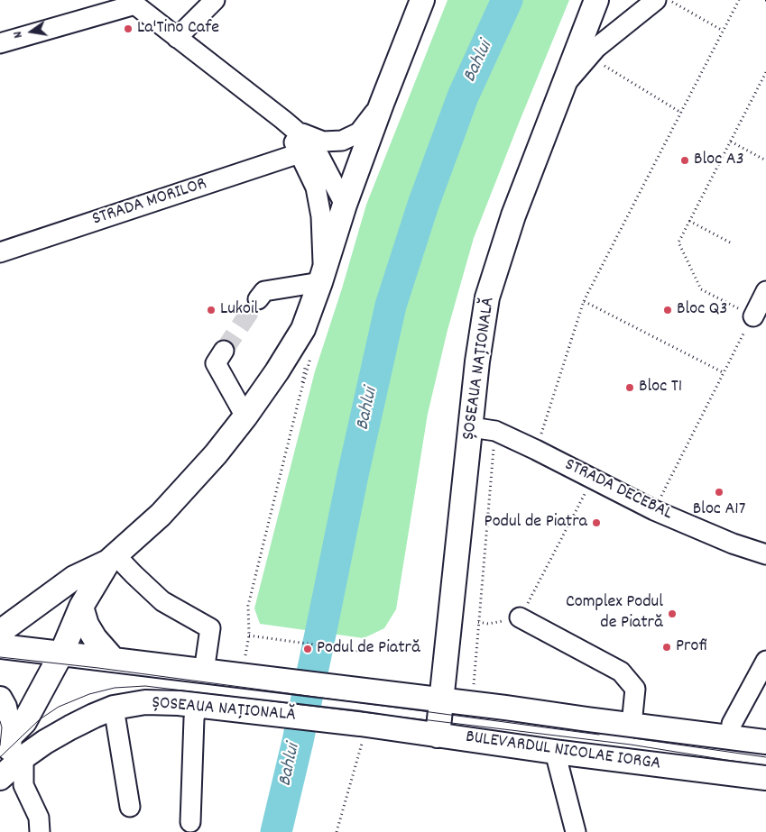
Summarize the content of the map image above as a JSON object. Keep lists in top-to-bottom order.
{
  "streets": {
    "main road": ["ȘOSEAUA NAȚIONALĂ", "BULEVARDUL NICOLAE IORGA"],
    "street": ["STRADA MORILOR", "STRADA DECEBAL"]
  },
  "crossings": [
    ["ȘOSEAUA NAȚIONALĂ", "STRADA DECEBAL"],
    ["ȘOSEAUA NAȚIONALĂ", "BULEVARDUL NICOLAE IORGA"]
  ],
  "water": ["Bahlui"],
  "places": [
    "La'Tino Cafe",
    "Bloc A3",
    "Lukoil",
    "Bloc Q3",
    "Bloc T1",
    "Bloc A17",
    "Podul de Piatra",
    "Complex Podul de Piatră",
    "Profi",
    "Podul de Piatră"
  ],
  "north": "left"
}
